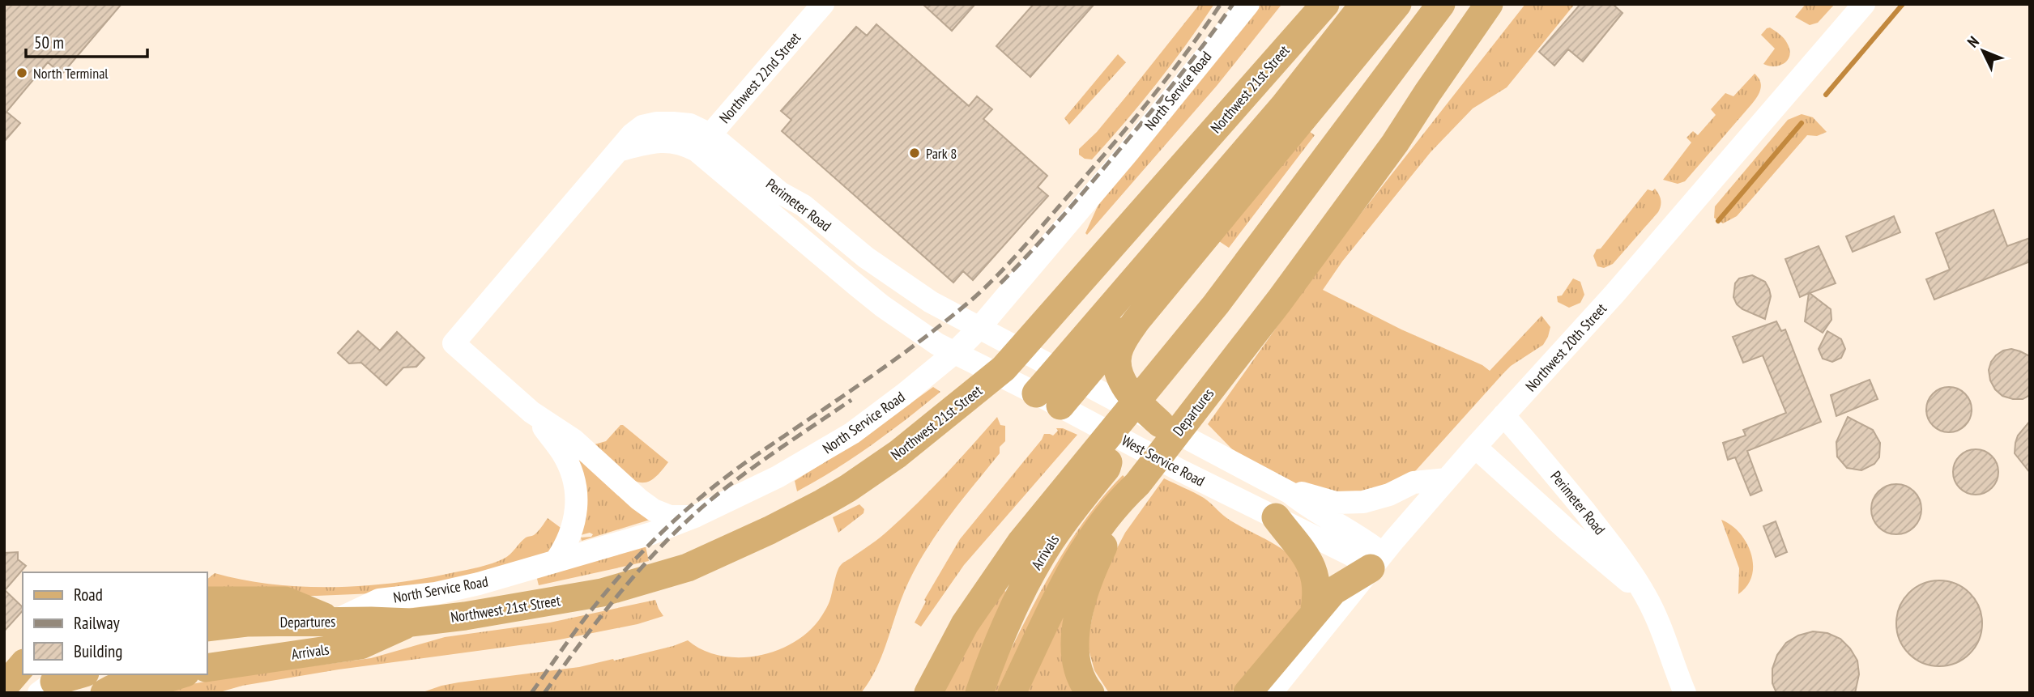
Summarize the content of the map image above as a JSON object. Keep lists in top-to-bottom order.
{
  "streets": {
    "main road": ["Northwest 21st Street", "Departures", "Arrivals"],
    "street": [
      "Northwest 22nd Street",
      "North Service Road",
      "Perimeter Road",
      "Northwest 20th Street",
      "West Service Road"
    ]
  },
  "crossings": [
    ["Northwest 22nd Street", "Perimeter Road"],
    ["Northwest 21st Street", "Departures"],
    ["Northwest 21st Street", "Arrivals"],
    ["North Service Road", "Perimeter Road"],
    ["North Service Road", "Departures"],
    ["North Service Road", "West Service Road"],
    ["North Service Road", "Arrivals"],
    ["Perimeter Road", "Northwest 20th Street"],
    ["Perimeter Road", "West Service Road"],
    ["Northwest 20th Street", "West Service Road"],
    ["Departures", "Arrivals"]
  ],
  "places": ["North Terminal", "Park 8"],
  "legend": ["Road", "Railway", "Building"],
  "scale_bar": "50 m",
  "north": "top left"
}
